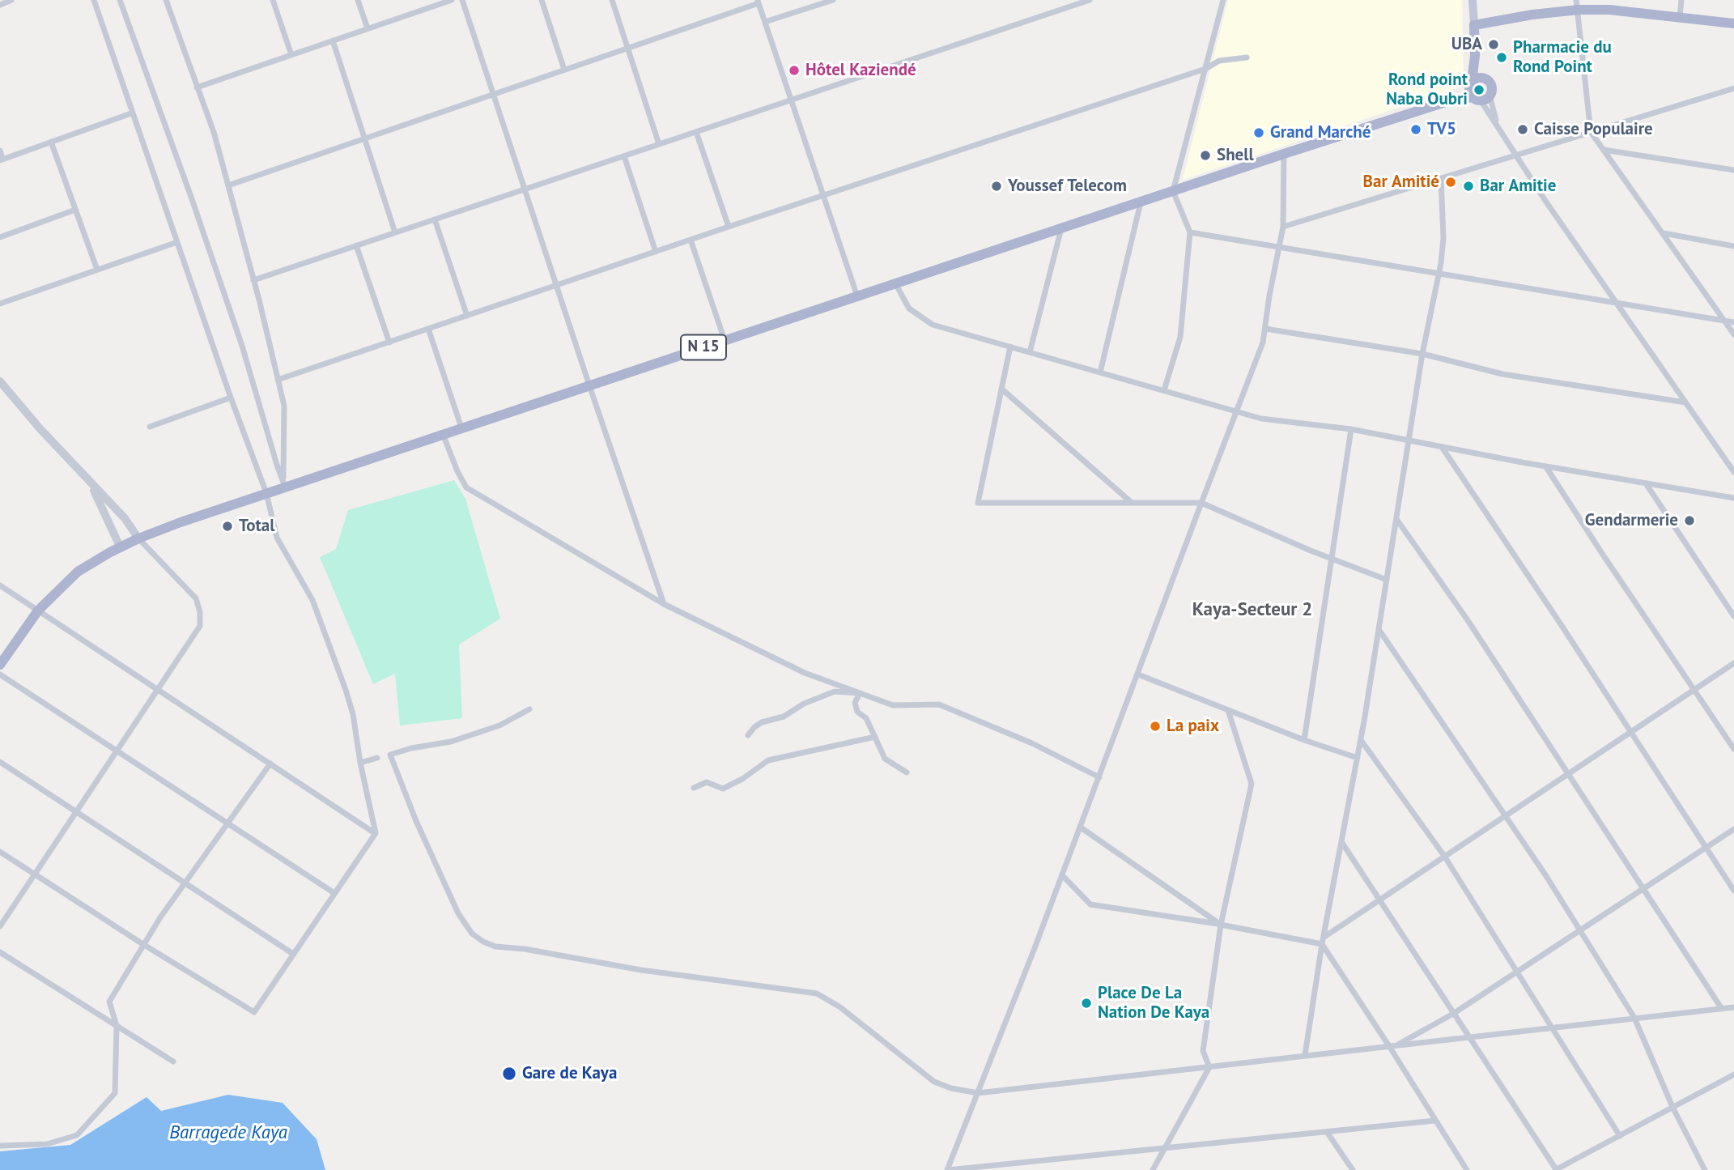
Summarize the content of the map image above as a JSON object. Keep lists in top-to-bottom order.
{
  "streets": {
    "main road": ["N 15"]
  },
  "districts": ["Kaya-Secteur 2"],
  "water": ["Barragede Kaya"],
  "places": [
    "UBA",
    "Pharmacie du Rond Point",
    "Hôtel Kaziendé",
    "Rond point Naba Oubri",
    "TV5",
    "Caisse Populaire",
    "Grand Marché",
    "Shell",
    "Bar Amitié",
    "Youssef Telecom",
    "Bar Amitie",
    "Gendarmerie",
    "Total",
    "La paix",
    "Place De La Nation De Kaya",
    "Gare de Kaya"
  ]
}
